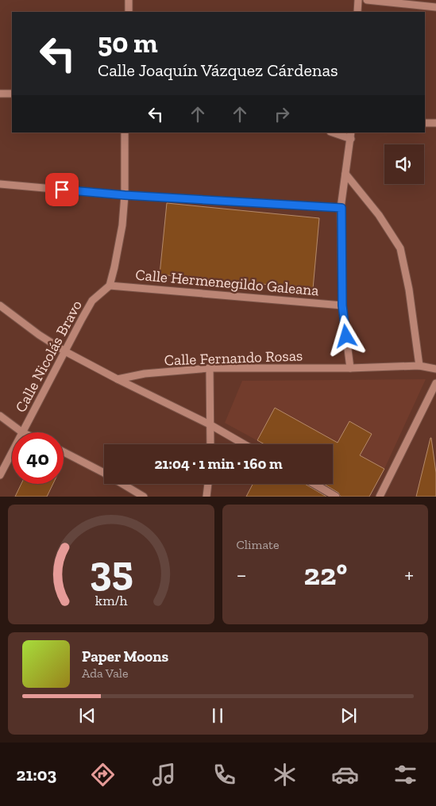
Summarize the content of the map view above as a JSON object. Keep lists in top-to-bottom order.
{
  "streets": {
    "street": ["Calle Hermenegildo Galeana", "Calle Nicolás Bravo", "Calle Fernando Rosas"]
  },
  "crossings": [
    ["Calle Hermenegildo Galeana", "Calle Nicolás Bravo"]
  ],
  "page": {
    "turn": ["50 m", "Calle Joaquín Vázquez Cárdenas"],
    "limit": "40",
    "trip": "21:04 · 1 min · 160 m",
    "tile": "Climate",
    "heat": ["−", "22°", "+"],
    "song": ["Paper Moons", "Ada Vale"],
    "tabs": "21:03",
    "gauge": ["35", "km/h"]
  }
}
